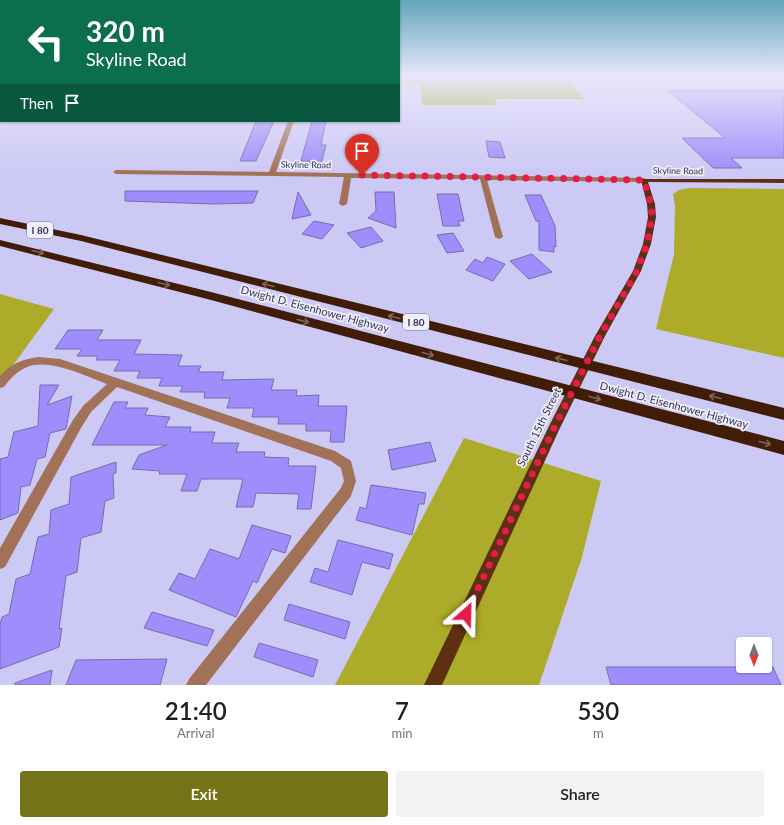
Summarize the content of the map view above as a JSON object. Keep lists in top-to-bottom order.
{
  "streets": {
    "highway": ["I 80", "Dwight D. Eisenhower Highway"],
    "main road": ["Skyline Road", "South 15th Street"]
  },
  "crossings": [
    ["Skyline Road", "South 15th Street"]
  ],
  "north": "bottom",
  "page": {
    "turn": ["320 m", "Skyline Road"],
    "then": "Then",
    "eta": [
      "21:40",
      "Arrival",
      "7",
      "min",
      "530",
      "m"
    ],
    "buttons": ["Exit", "Share"]
  }
}
